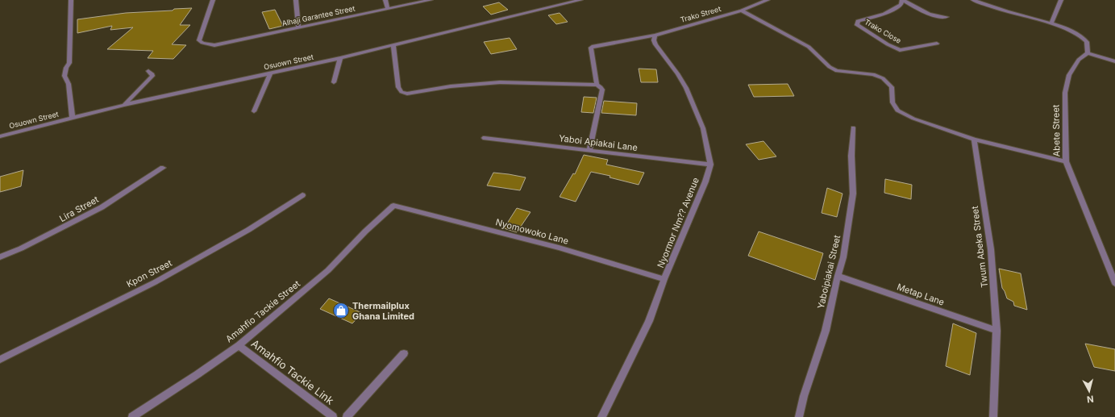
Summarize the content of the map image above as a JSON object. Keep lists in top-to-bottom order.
{
  "streets": {
    "street": [
      "Trako Street",
      "Alhaji Garantee Street",
      "Trako Close",
      "Osuown Street",
      "Abete Street",
      "Yaboi Apiakai Lane",
      "Lira Street",
      "Nyormor Nm?? Avenue",
      "Nyomowoko Lane",
      "Twum Abeka Street",
      "Yaboipiakai Street",
      "Kpon Street",
      "Metap Lane",
      "Amahfio Tackie Street",
      "Amahfio Tackie Link"
    ]
  },
  "crossings": [
    ["Trako Street", "Nyormor Nm?? Avenue"],
    ["Yaboi Apiakai Lane", "Nyormor Nm?? Avenue"],
    ["Nyormor Nm?? Avenue", "Nyomowoko Lane"],
    ["Nyomowoko Lane", "Amahfio Tackie Street"],
    ["Twum Abeka Street", "Metap Lane"],
    ["Yaboipiakai Street", "Metap Lane"],
    ["Amahfio Tackie Street", "Amahfio Tackie Link"]
  ],
  "places": {
    "shop": ["Thermailplux Ghana Limited"]
  },
  "north": "bottom"
}
